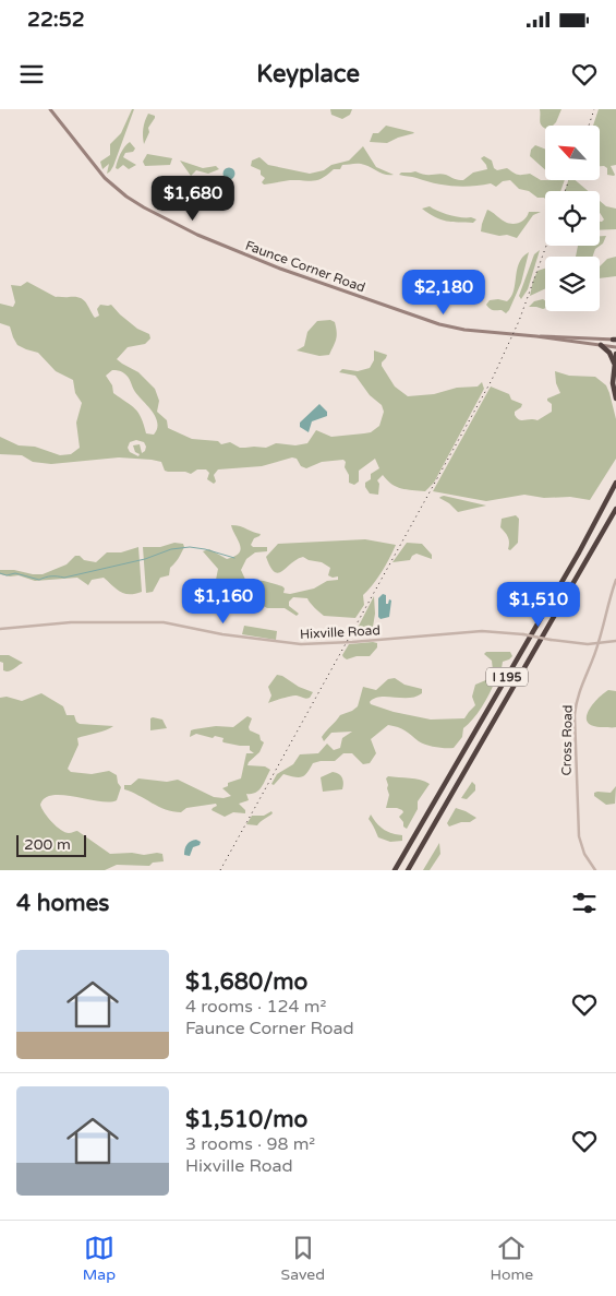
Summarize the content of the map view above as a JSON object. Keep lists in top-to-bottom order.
{
  "streets": {
    "highway": ["I 195"],
    "main road": ["Faunce Corner Road"],
    "street": ["Hixville Road", "Cross Road"]
  },
  "crossings": [
    ["Hixville Road", "Cross Road"]
  ],
  "scale_bar": "200 m",
  "north": "top left",
  "page": {
    "status": "22:52",
    "header": "Keyplace",
    "price": [
      "$1,680",
      "$2,180",
      "$1,160",
      "$1,510"
    ],
    "scale": "200 m",
    "heading": "4 homes",
    "list": [
      {
        "name": "$1,680/mo",
        "note": "4 rooms · 124 m² · Faunce Corner Road"
      },
      {
        "name": "$1,510/mo",
        "note": "3 rooms · 98 m² · Hixville Road"
      }
    ],
    "tabs": ["Map", "Saved", "Home"]
  }
}
